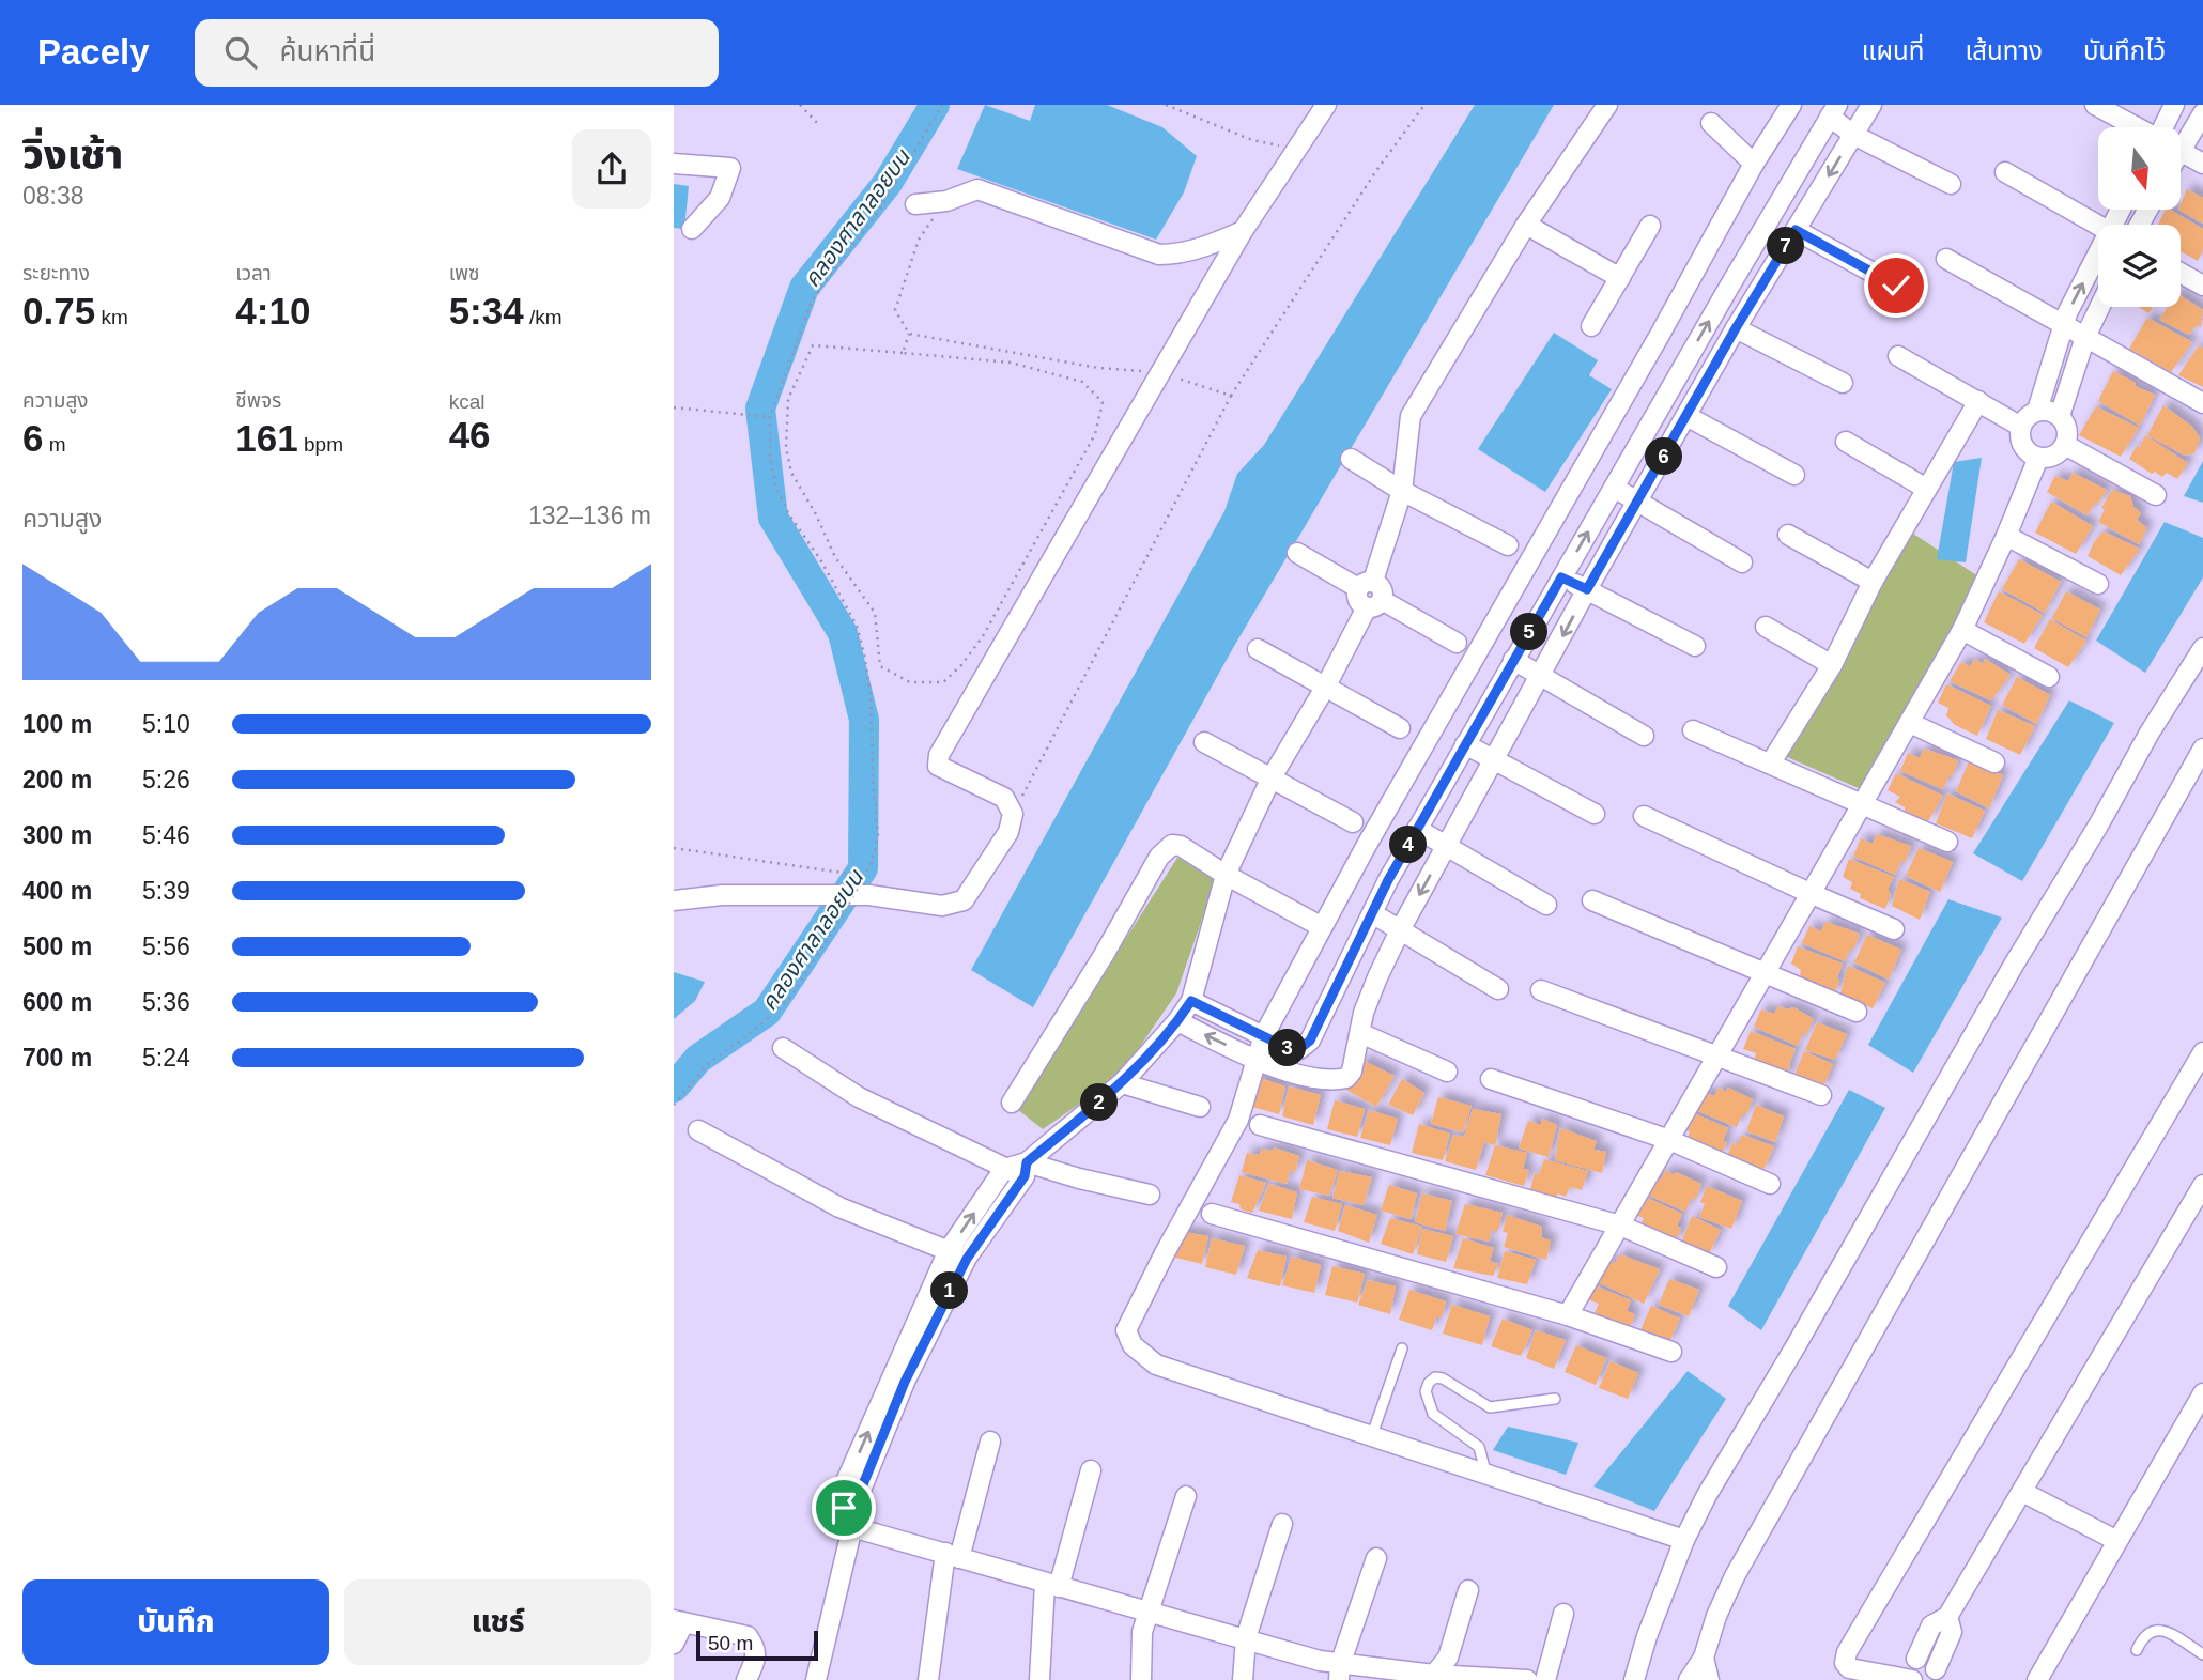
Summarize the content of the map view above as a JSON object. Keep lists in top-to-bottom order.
{
  "water": ["คลองศาลาลอยบน"],
  "scale_bar": "50 m",
  "north": "bottom",
  "page": {
    "header": "Pacely",
    "search": "ค้นหาที่นี่",
    "nav": ["แผนที่", "เส้นทาง", "บันทึกไว้"],
    "heading": ["วิ่งเช้า", "08:38"],
    "pins": [
      "7",
      "6",
      "5",
      "4",
      "3",
      "2",
      "1"
    ],
    "stats": [
      ["ระยะทาง", "0.75 km"],
      ["เวลา", "4:10"],
      ["เพซ", "5:34 /km"],
      ["ความสูง", "6 m"],
      ["ชีพจร", "161 bpm"],
      ["kcal", "46"]
    ],
    "chart": ["ความสูง", "132–136 m"],
    "list": [
      {
        "name": "100 m",
        "note": "5:10"
      },
      {
        "name": "200 m",
        "note": "5:26"
      },
      {
        "name": "300 m",
        "note": "5:46"
      },
      {
        "name": "400 m",
        "note": "5:39"
      },
      {
        "name": "500 m",
        "note": "5:56"
      },
      {
        "name": "600 m",
        "note": "5:36"
      },
      {
        "name": "700 m",
        "note": "5:24"
      }
    ],
    "buttons": ["บันทึก", "แชร์"],
    "scale": "50 m"
  }
}
